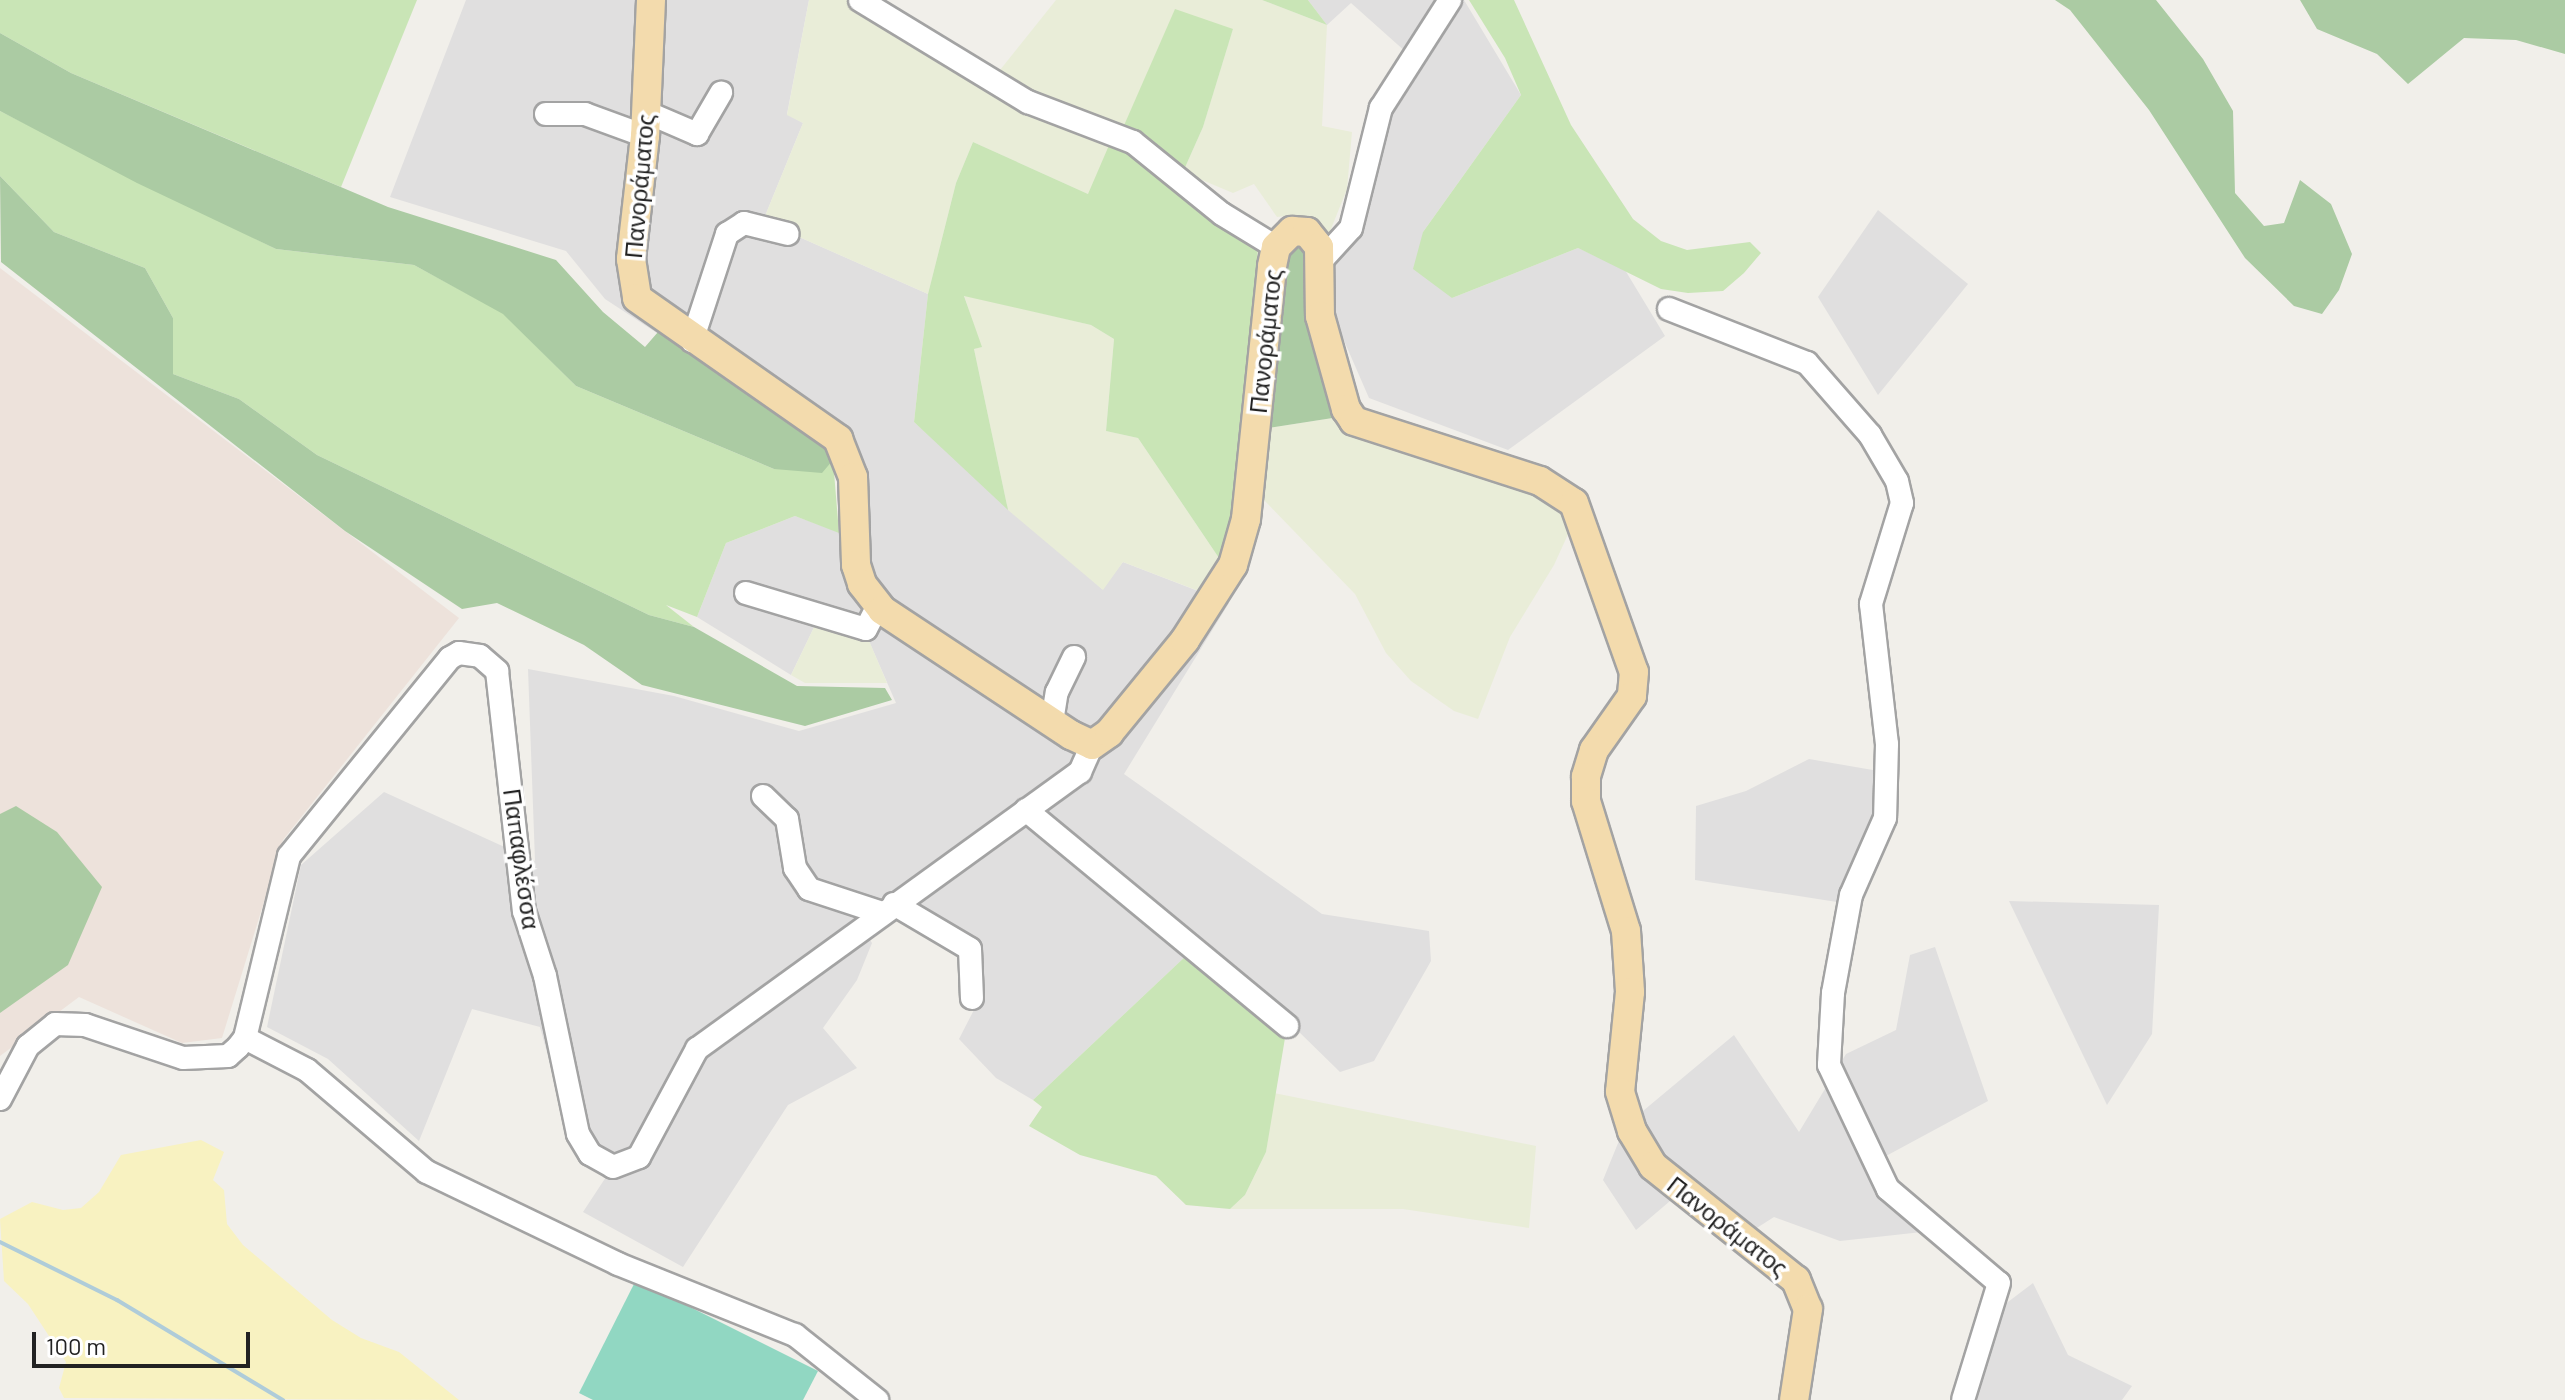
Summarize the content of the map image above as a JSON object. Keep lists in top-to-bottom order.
{
  "streets": {
    "main road": ["Πανοράματος"],
    "street": ["Παπαφλέσσα"]
  },
  "crossings": [
    ["Πανοράματος", "Παπαφλέσσα"]
  ],
  "scale_bar": "100 m"
}
